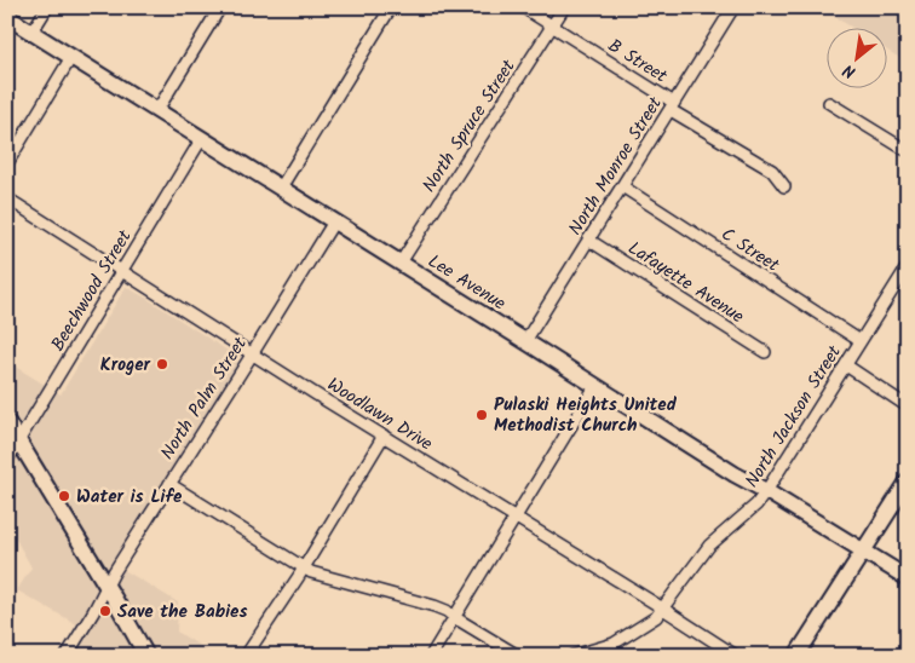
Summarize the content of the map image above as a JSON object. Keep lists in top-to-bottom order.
{
  "streets": {
    "street": [
      "B Street",
      "North Spruce Street",
      "North Monroe Street",
      "C Street",
      "Lee Avenue",
      "Lafayette Avenue",
      "Beechwood Street",
      "North Palm Street",
      "Woodlawn Drive",
      "North Jackson Street"
    ]
  },
  "crossings": [
    ["B Street", "North Spruce Street"],
    ["B Street", "North Monroe Street"],
    ["North Spruce Street", "Lee Avenue"],
    ["North Monroe Street", "C Street"],
    ["North Monroe Street", "Lee Avenue"],
    ["North Monroe Street", "Lafayette Avenue"],
    ["C Street", "North Jackson Street"],
    ["Lee Avenue", "Beechwood Street"],
    ["Lee Avenue", "North Palm Street"],
    ["Lee Avenue", "North Jackson Street"],
    ["Beechwood Street", "Woodlawn Drive"],
    ["North Palm Street", "Woodlawn Drive"],
    ["Woodlawn Drive", "North Jackson Street"]
  ],
  "places": [
    "Kroger",
    "Pulaski Heights United Methodist Church",
    "Water is Life",
    "Save the Babies"
  ],
  "north": "bottom left"
}
